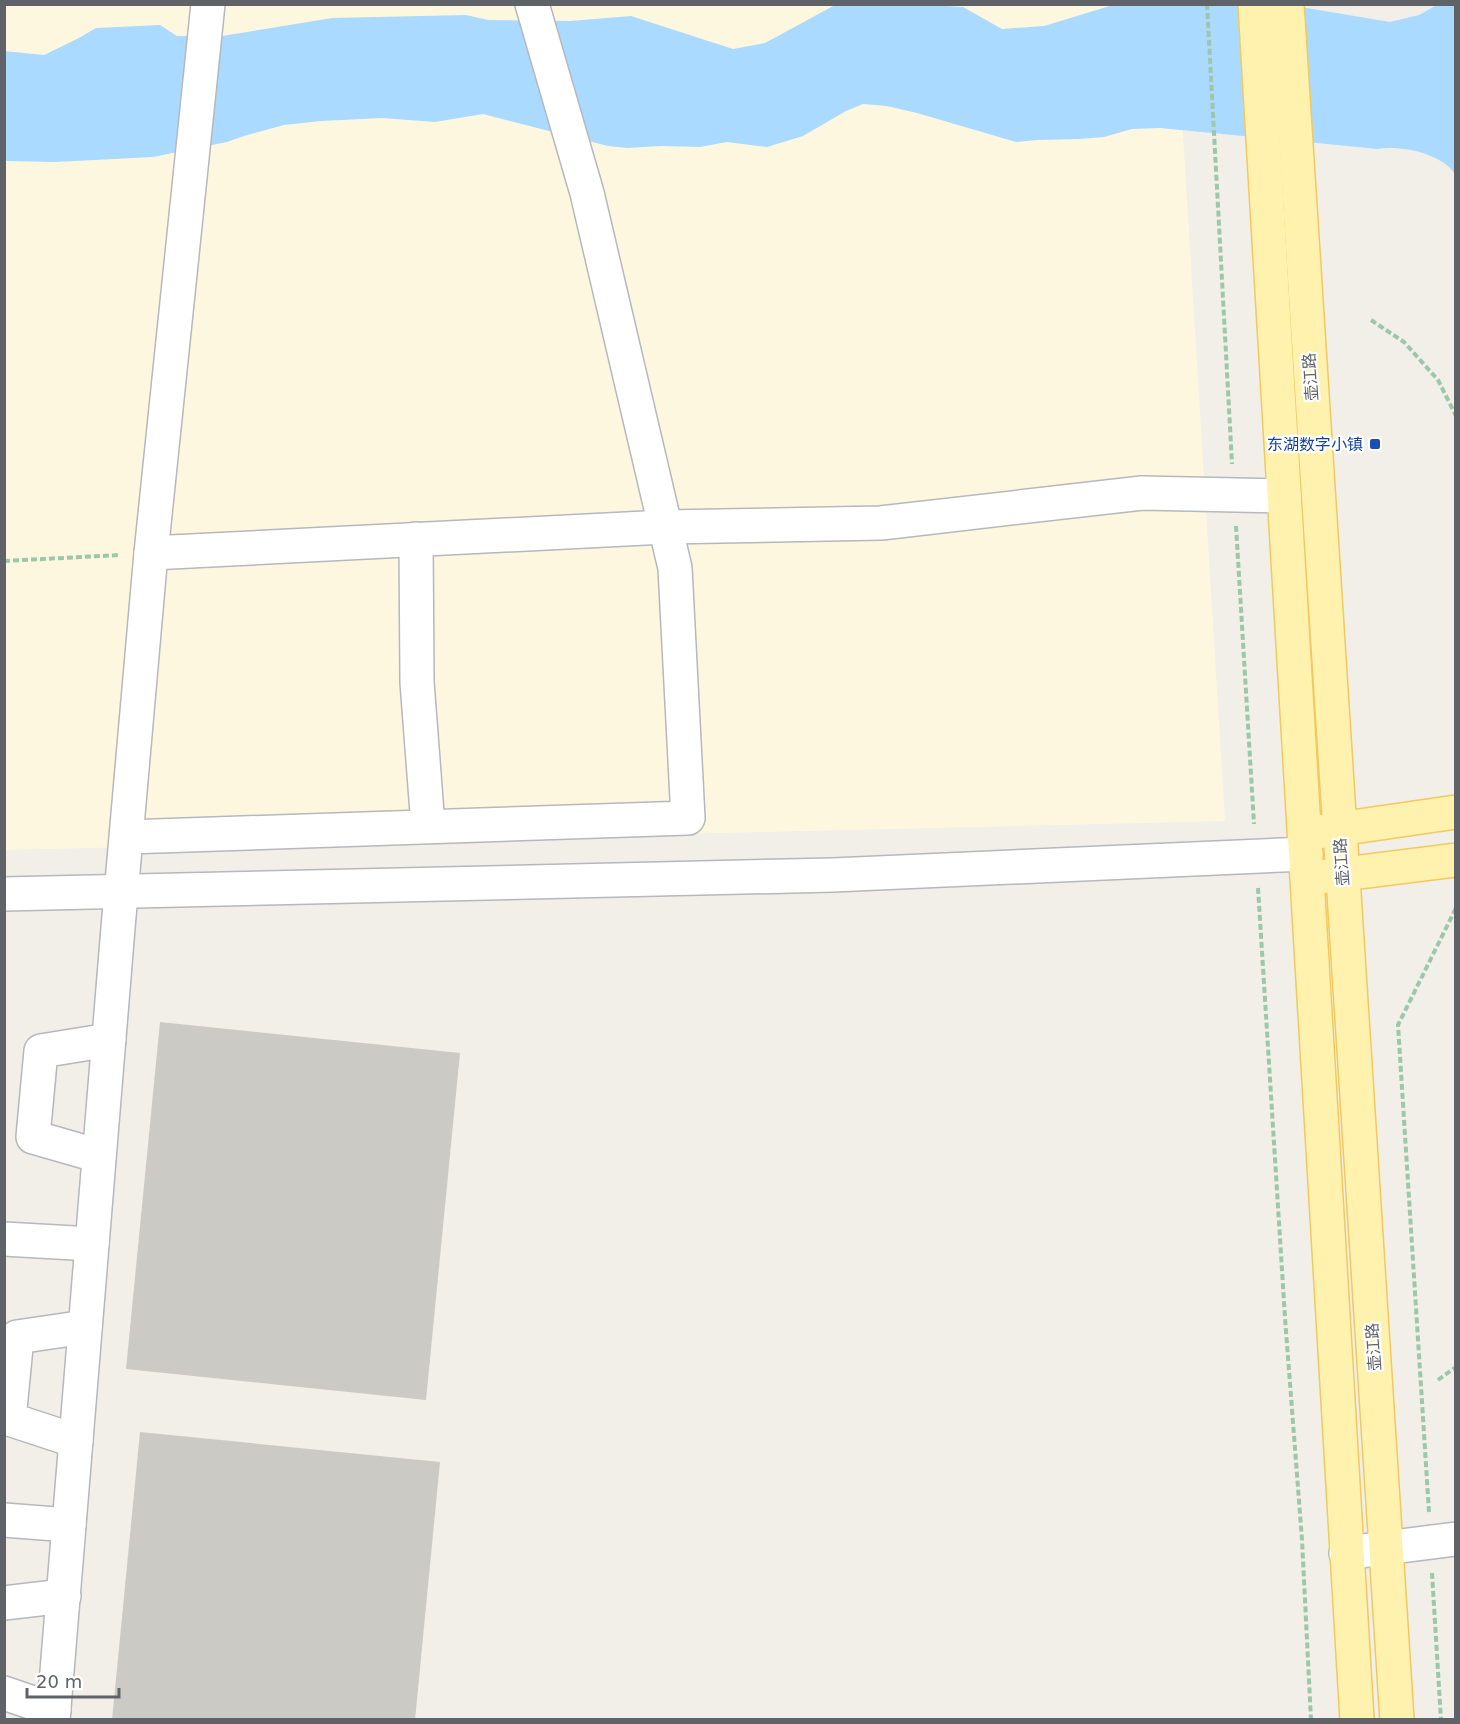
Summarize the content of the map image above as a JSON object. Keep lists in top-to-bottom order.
{
  "streets": {
    "main road": ["壶江路"]
  },
  "places": {
    "transit": ["东湖数字小镇"]
  },
  "scale_bar": "20 m"
}
